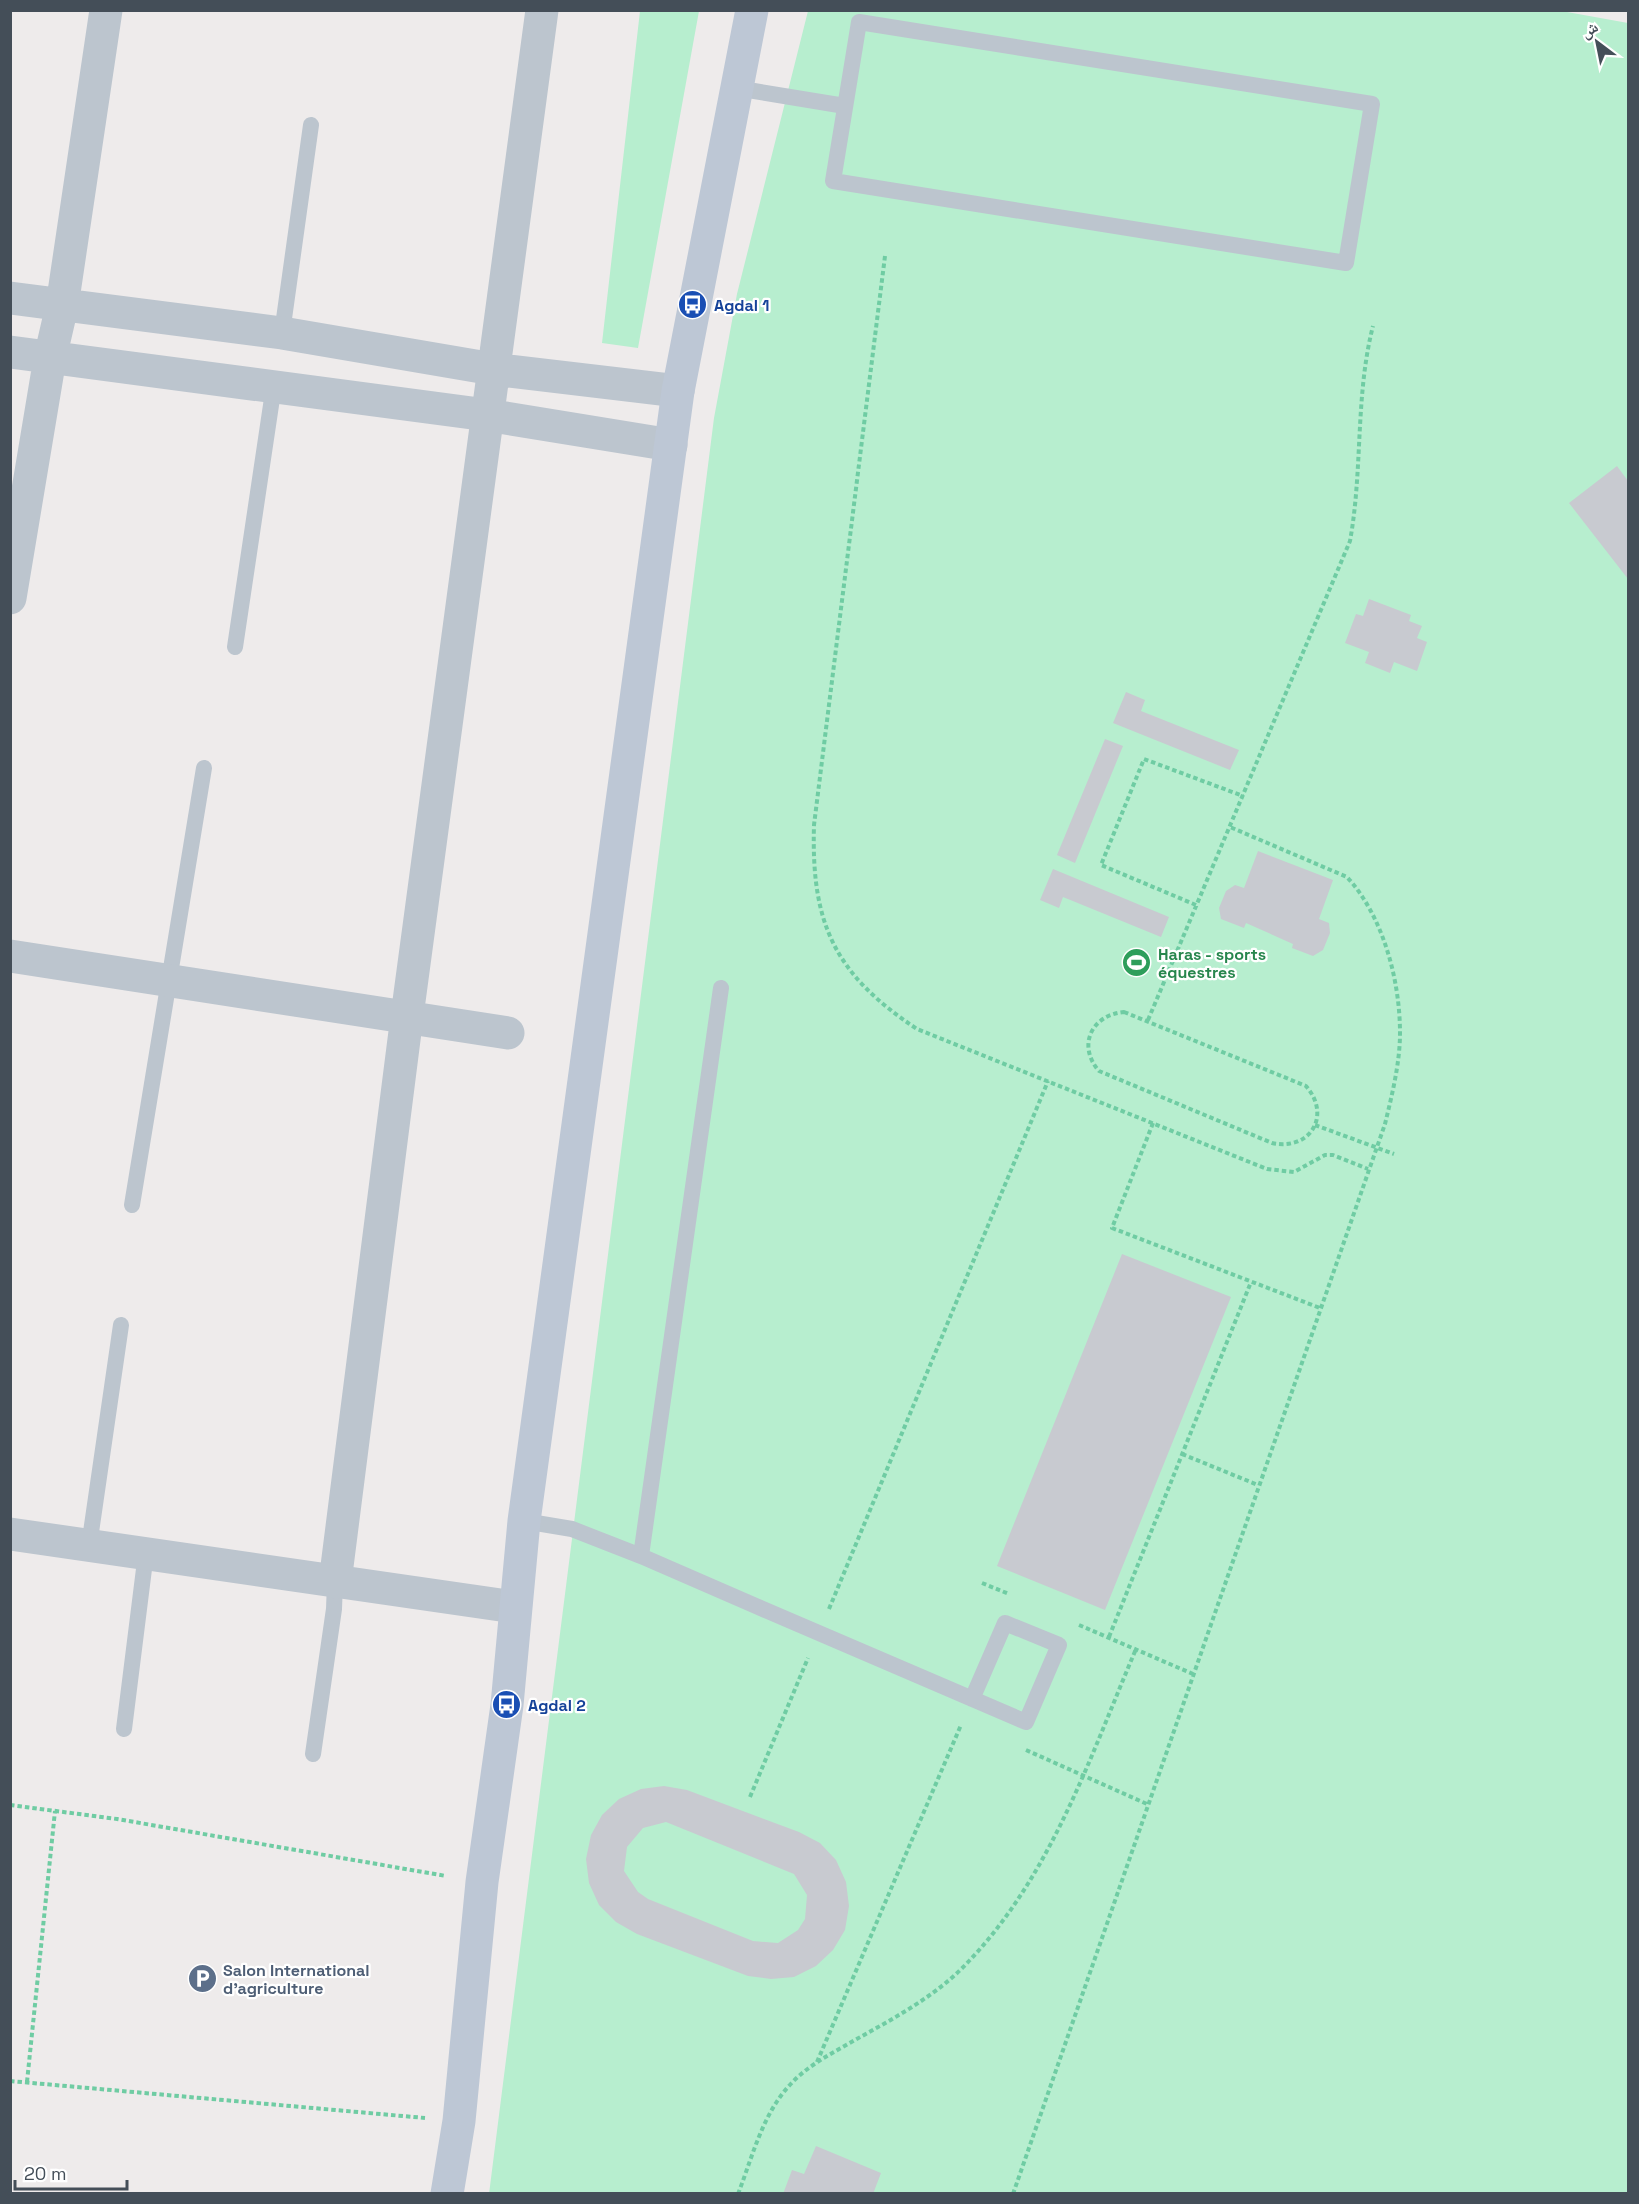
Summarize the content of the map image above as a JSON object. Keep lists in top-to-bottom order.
{
  "places": {
    "bus stop": ["Agdal 1", "Agdal 2"],
    "sports": ["Haras - sports équestres"],
    "parking": ["Salon International d'agriculture"]
  },
  "scale_bar": "20 m",
  "north": "top left"
}
